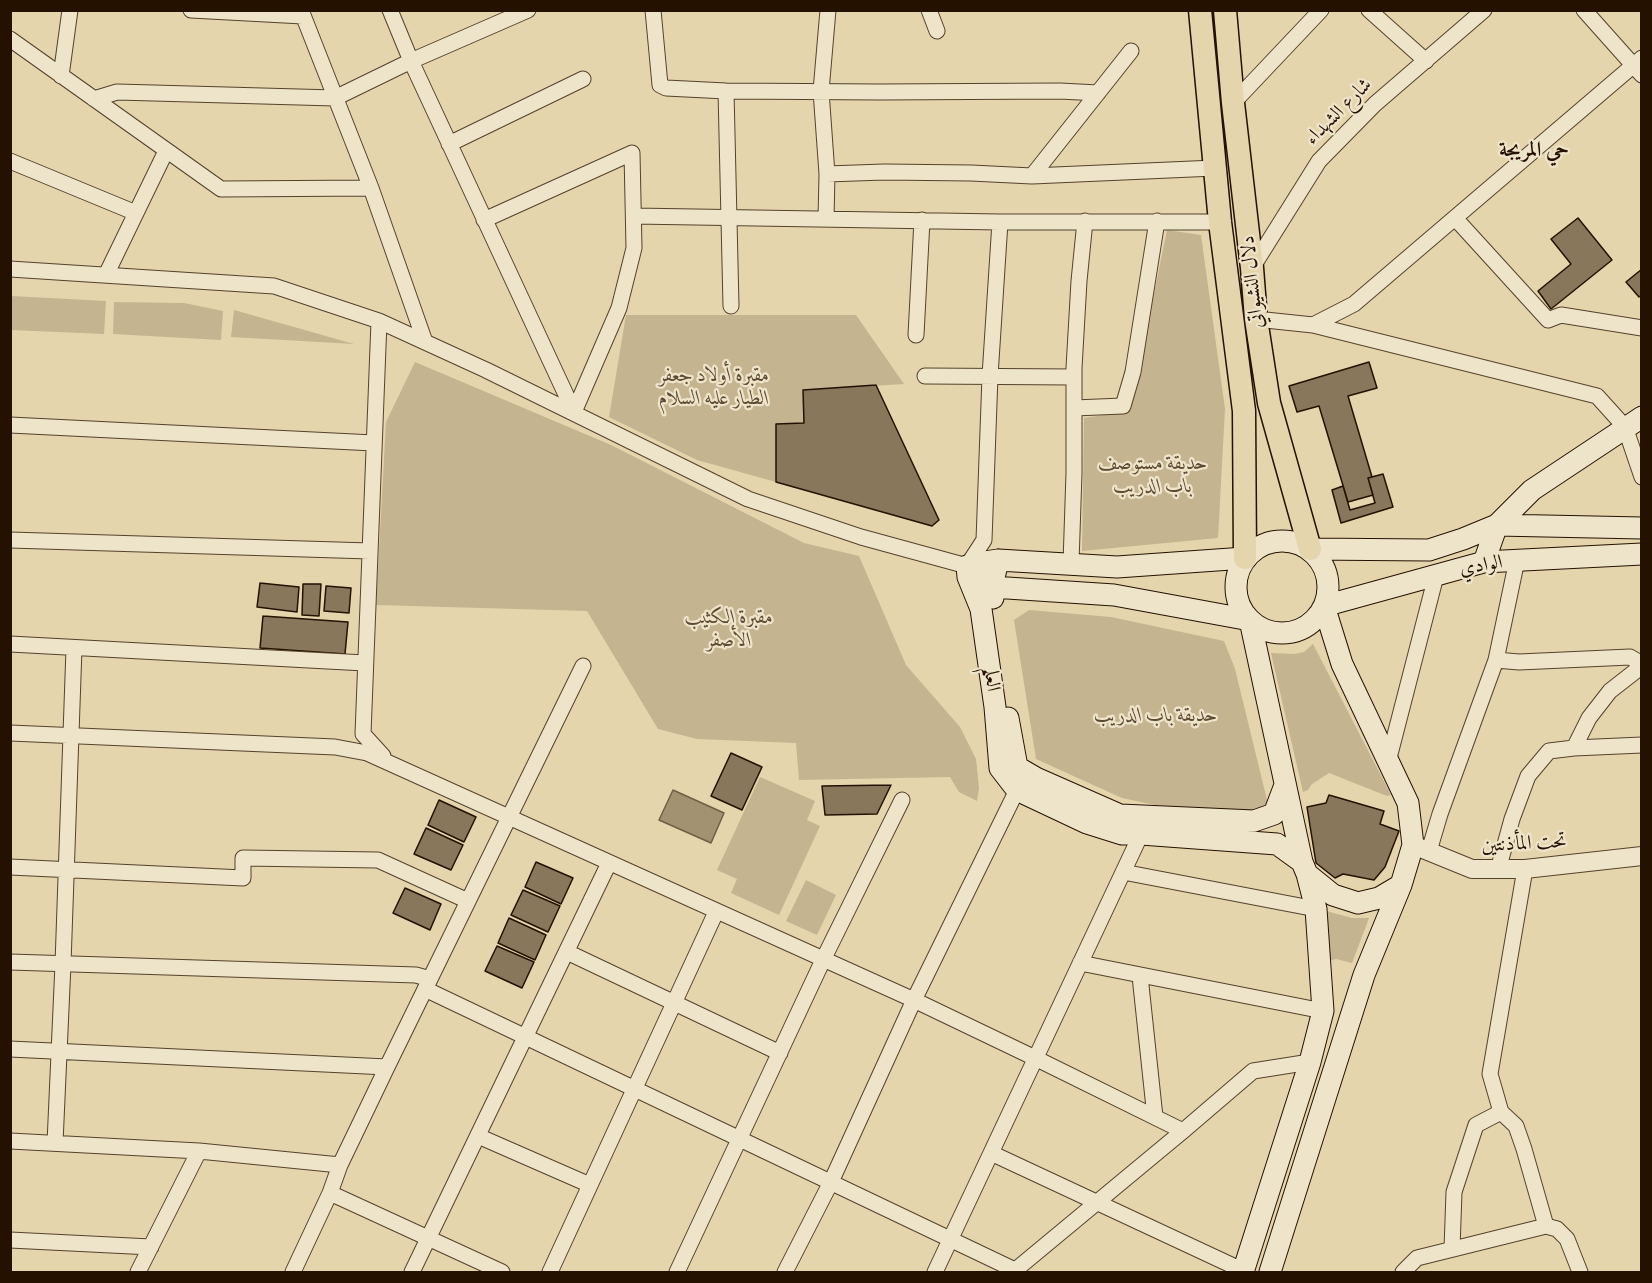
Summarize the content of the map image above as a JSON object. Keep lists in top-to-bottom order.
{
  "streets": {
    "main road": ["دلال النشيواتي", "الوادي", "العلم"],
    "street": ["شارع الشهداء", "تحت المأذنتين"]
  },
  "crossings": [
    ["شارع الشهداء", "دلال النشيواتي"],
    ["دلال النشيواتي", "الوادي"]
  ],
  "districts": ["حي المريجة"],
  "parks": [
    "مقبرة أولاد جعفر الطيار عليه السلام",
    "حديقة مستوصف باب الدريب",
    "مقبرة الكثيب الأصفر",
    "حديقة باب الدريب"
  ]
}
